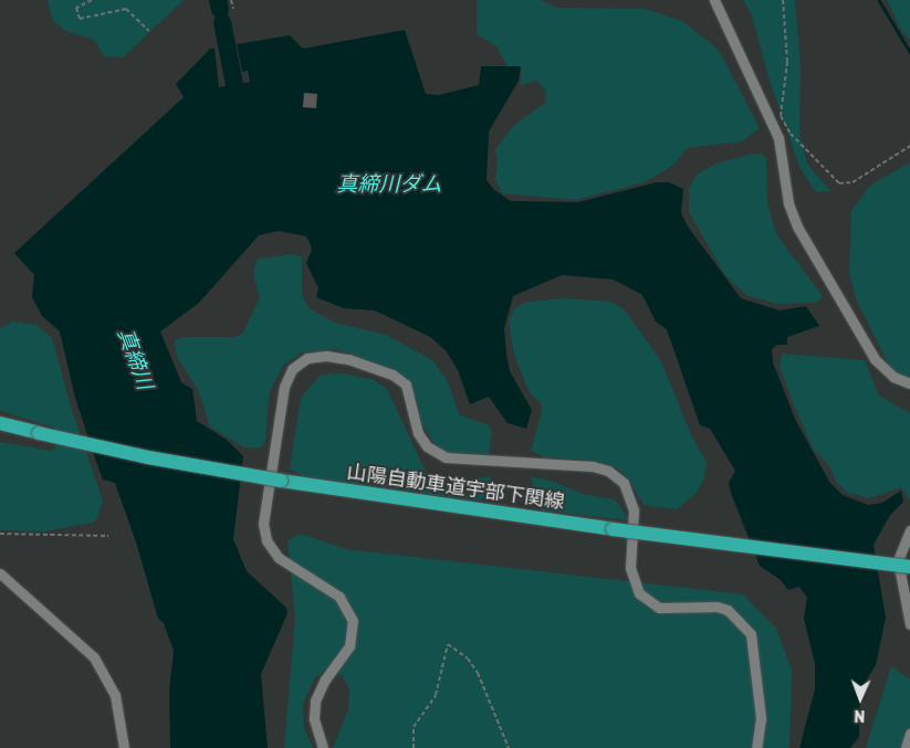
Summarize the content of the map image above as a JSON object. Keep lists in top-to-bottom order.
{
  "streets": {
    "highway": ["山陽自動車道宇部下関線"]
  },
  "water": ["真締川ダム", "真締川"],
  "north": "bottom"
}
